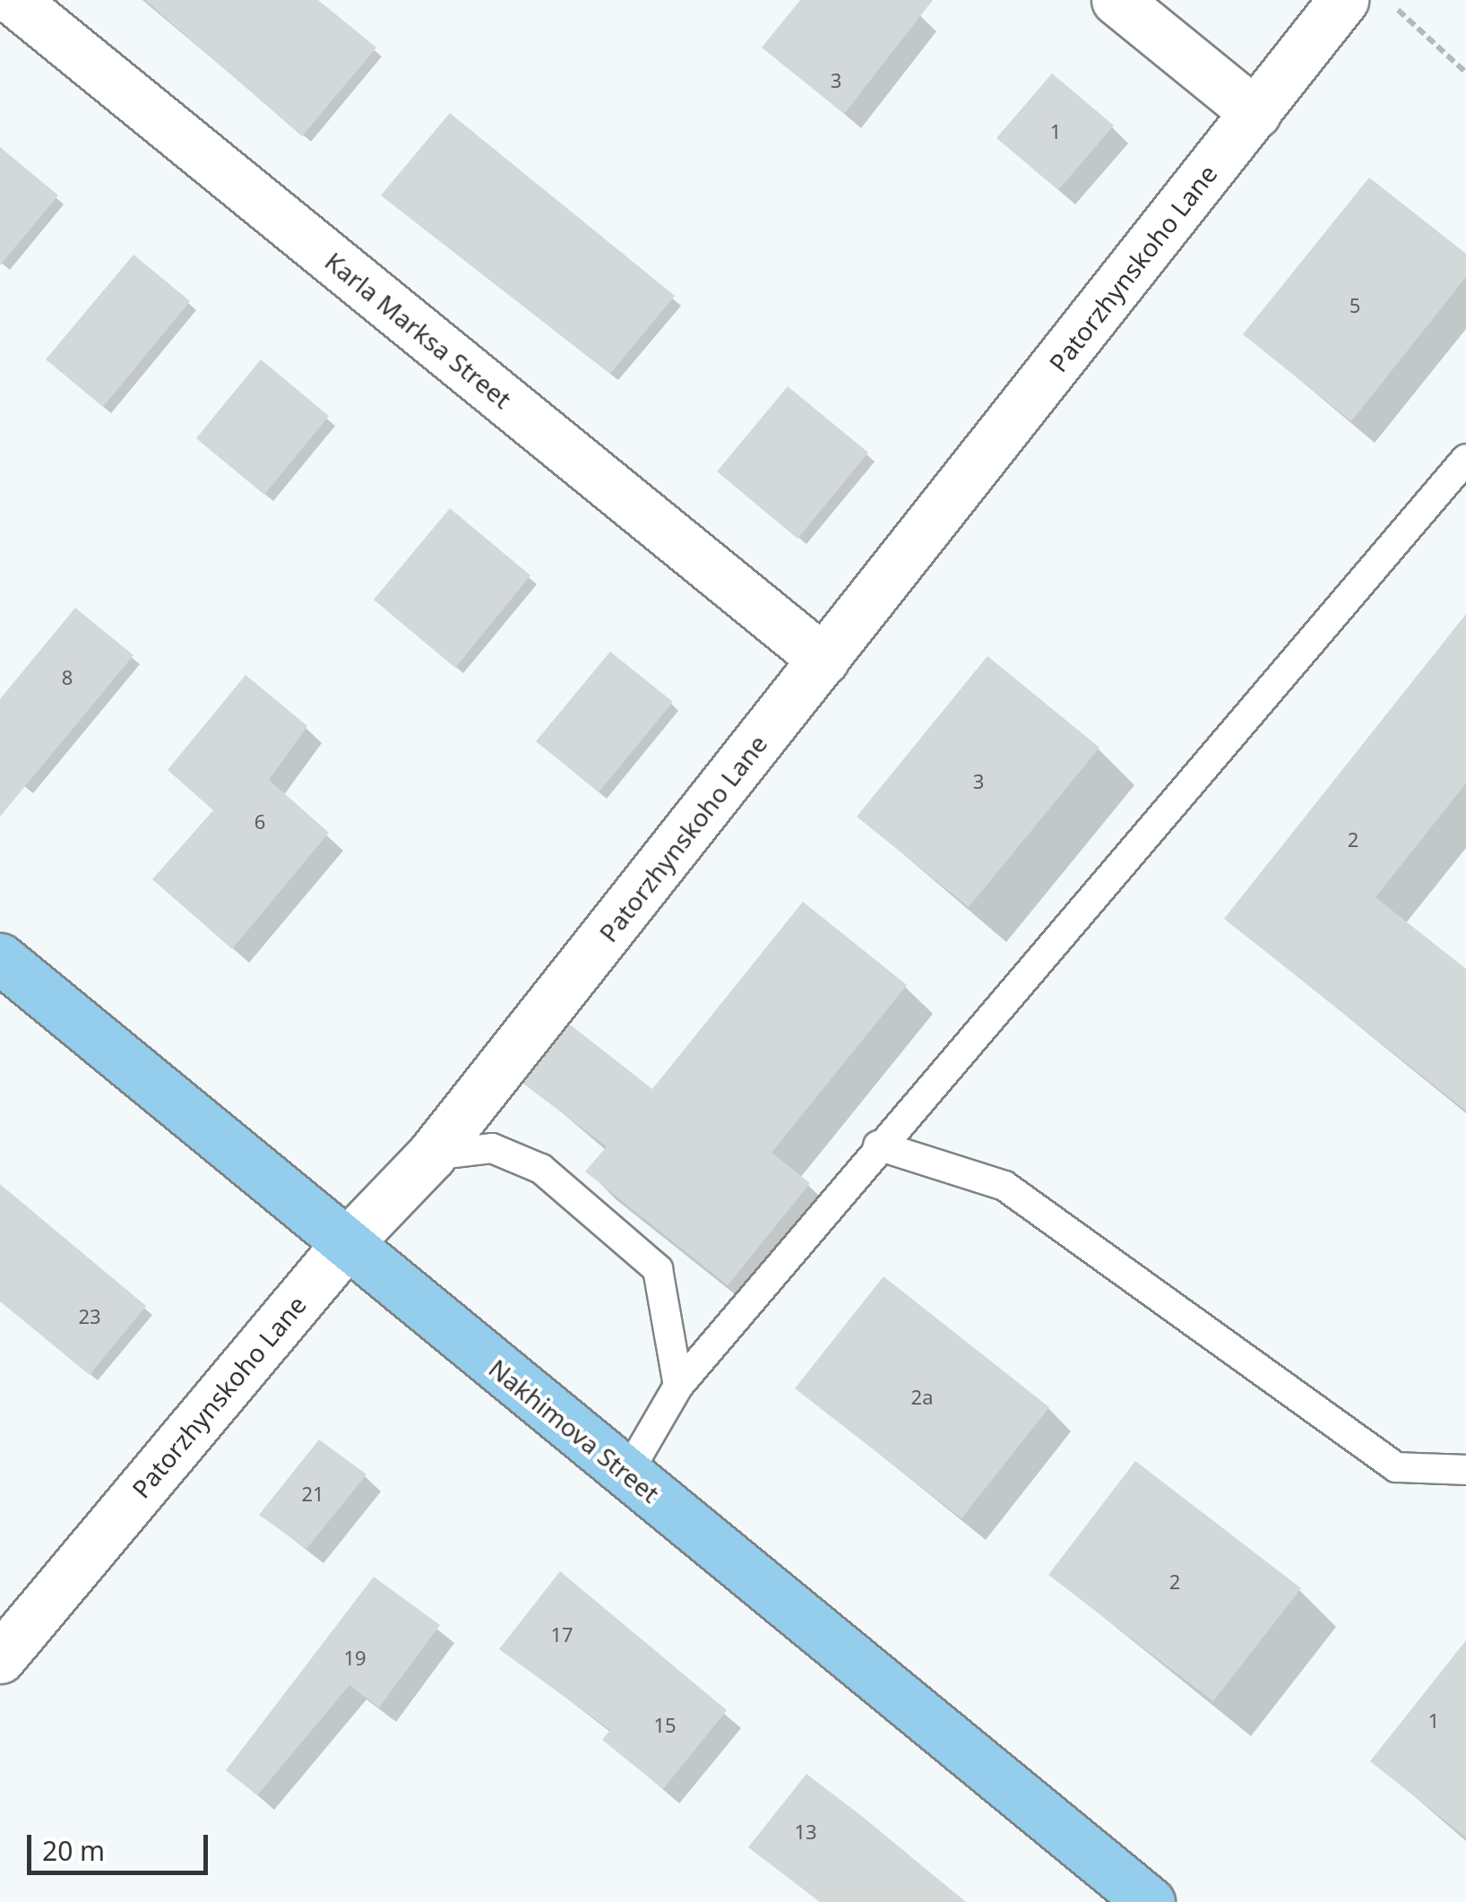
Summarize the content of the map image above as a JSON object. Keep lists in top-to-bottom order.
{
  "streets": {
    "main road": ["Nakhimova Street"],
    "street": ["Patorzhynskoho Lane", "Karla Marksa Street"]
  },
  "crossings": [
    ["Patorzhynskoho Lane", "Karla Marksa Street"],
    ["Patorzhynskoho Lane", "Nakhimova Street"]
  ],
  "house_numbers": [
    "3",
    "1",
    "5",
    "8",
    "3",
    "6",
    "2",
    "23",
    "2а",
    "21",
    "2",
    "17",
    "19",
    "1",
    "15",
    "13"
  ],
  "scale_bar": "20 m"
}
